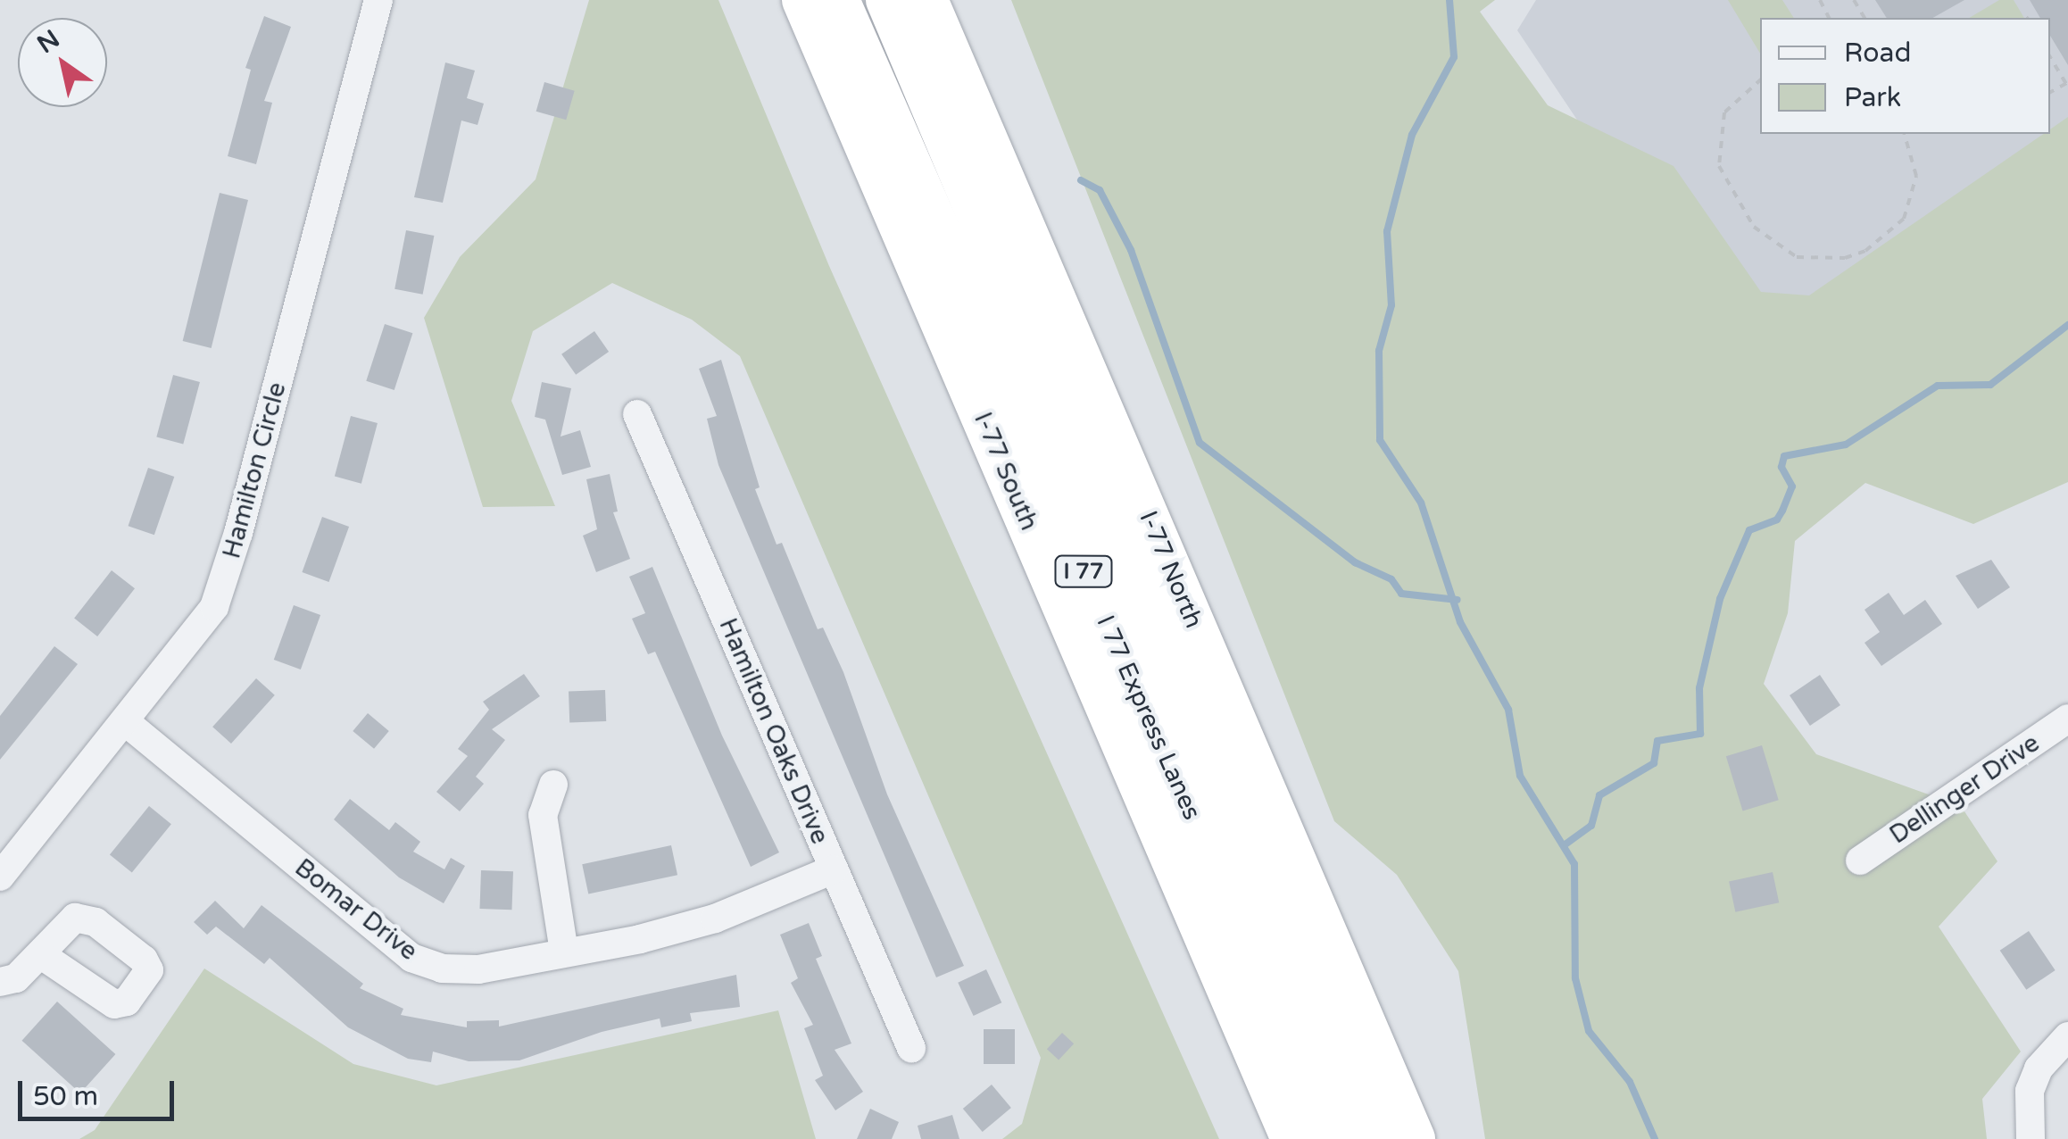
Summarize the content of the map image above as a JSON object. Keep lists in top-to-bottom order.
{
  "streets": {
    "highway": [
      "I-77 South",
      "I-77 North",
      "I 77",
      "I 77 Express Lanes"
    ],
    "street": [
      "Hamilton Circle",
      "Hamilton Oaks Drive",
      "Dellinger Drive",
      "Bomar Drive"
    ]
  },
  "crossings": [
    ["Hamilton Circle", "Bomar Drive"],
    ["Hamilton Oaks Drive", "Bomar Drive"]
  ],
  "legend": ["Road", "Park"],
  "scale_bar": "50 m",
  "north": "top left"
}
